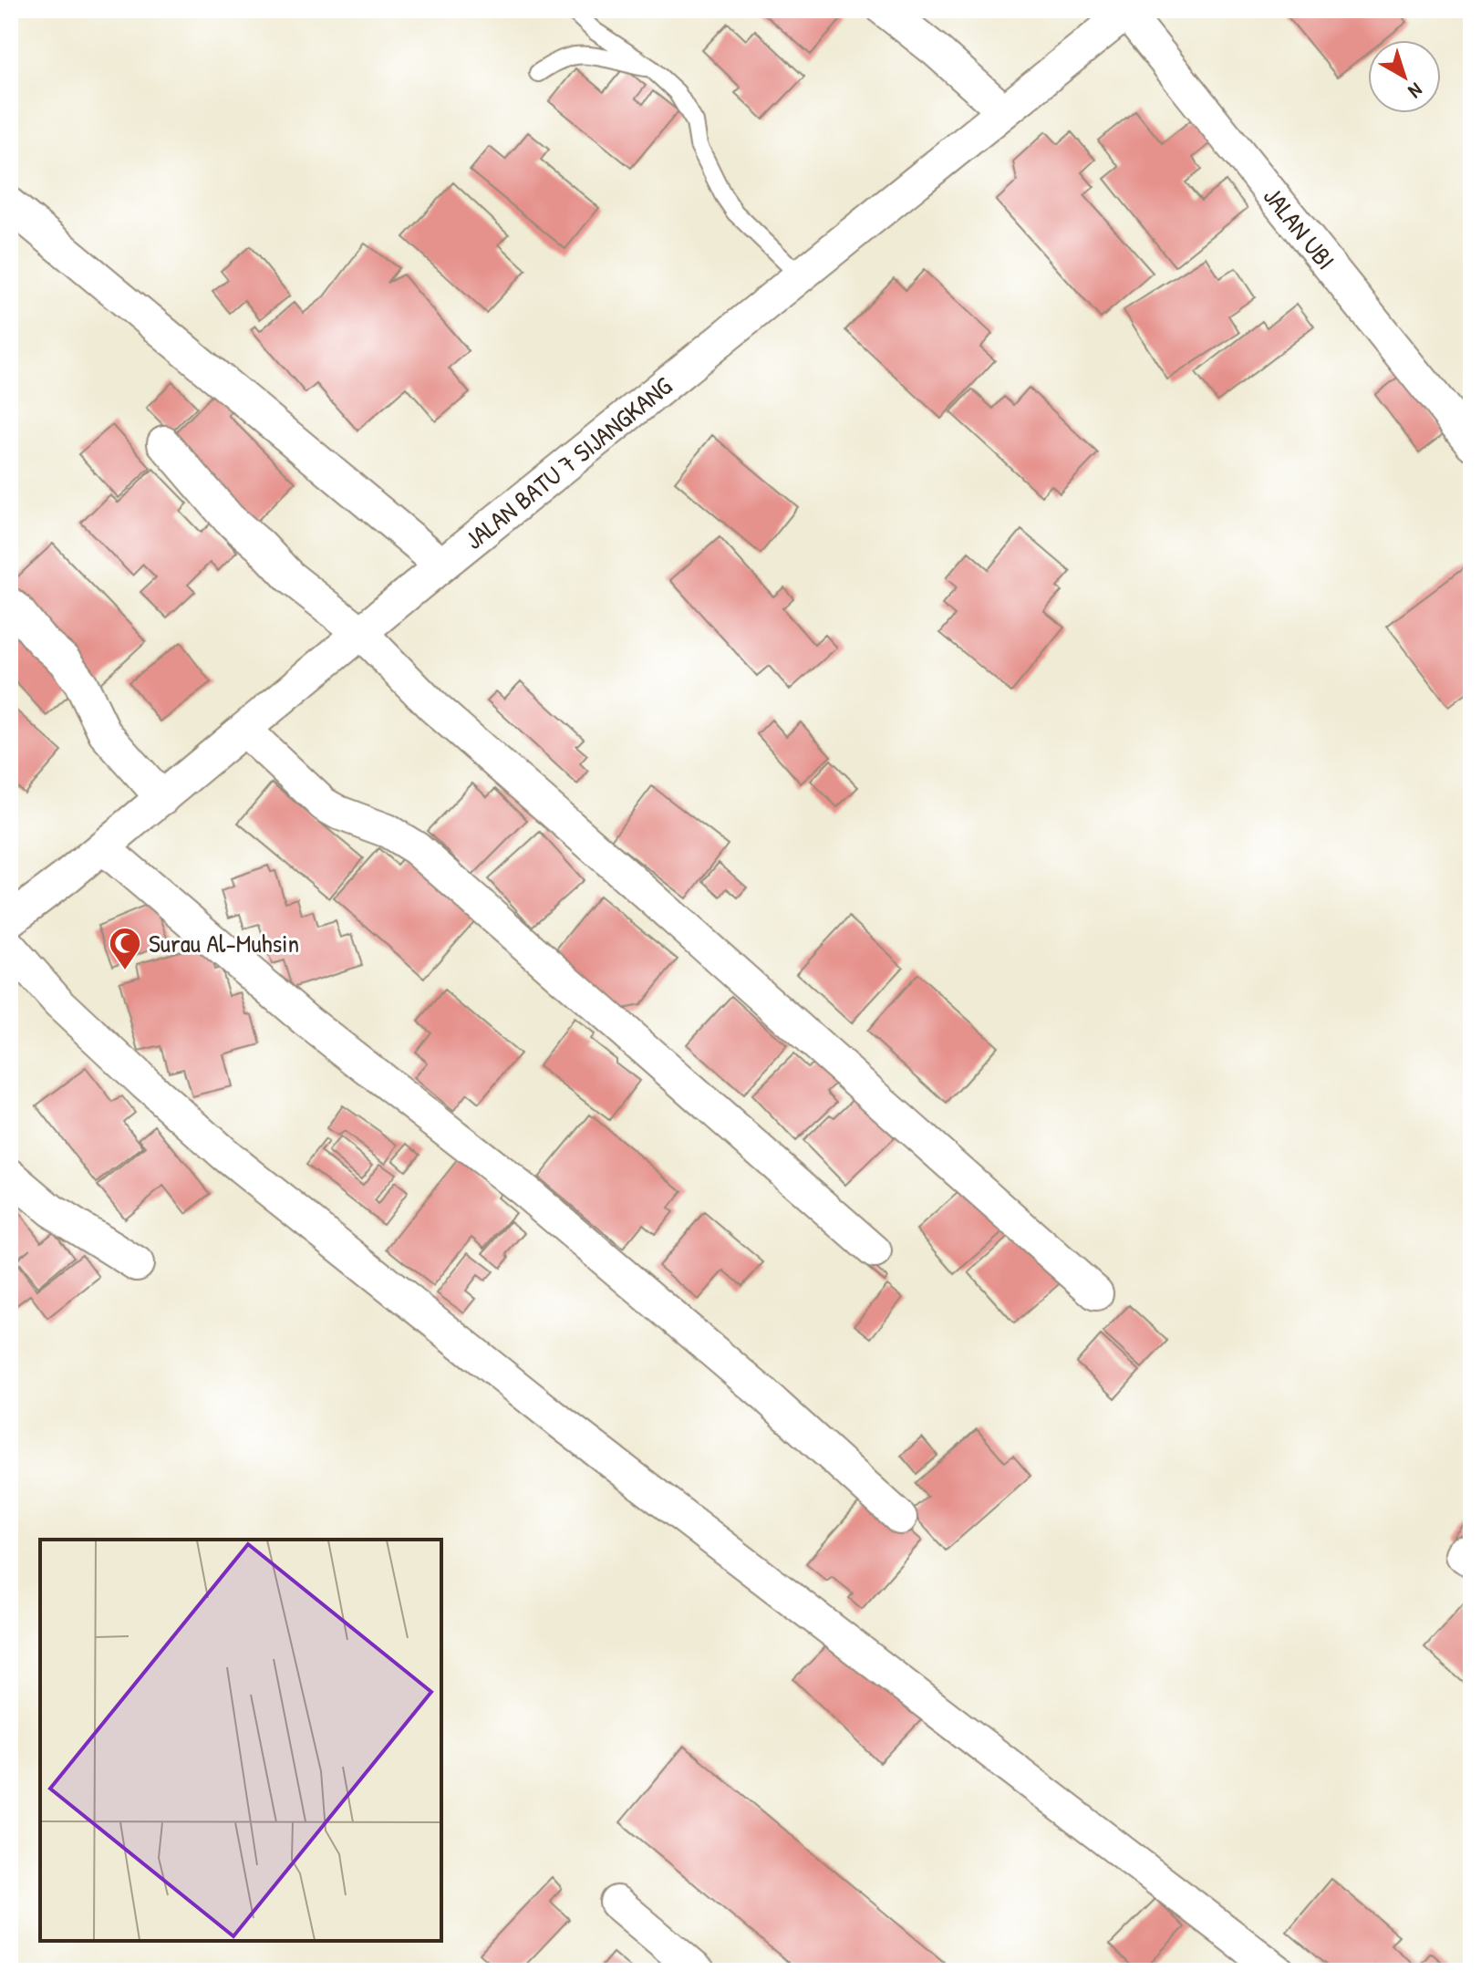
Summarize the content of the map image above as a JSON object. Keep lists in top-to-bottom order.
{
  "streets": {
    "street": ["JALAN UBI", "JALAN BATU 7 SIJANGKANG"]
  },
  "crossings": [
    ["JALAN UBI", "JALAN BATU 7 SIJANGKANG"]
  ],
  "places": {
    "mosque": ["Surau Al-Muhsin"]
  },
  "north": "bottom right"
}
